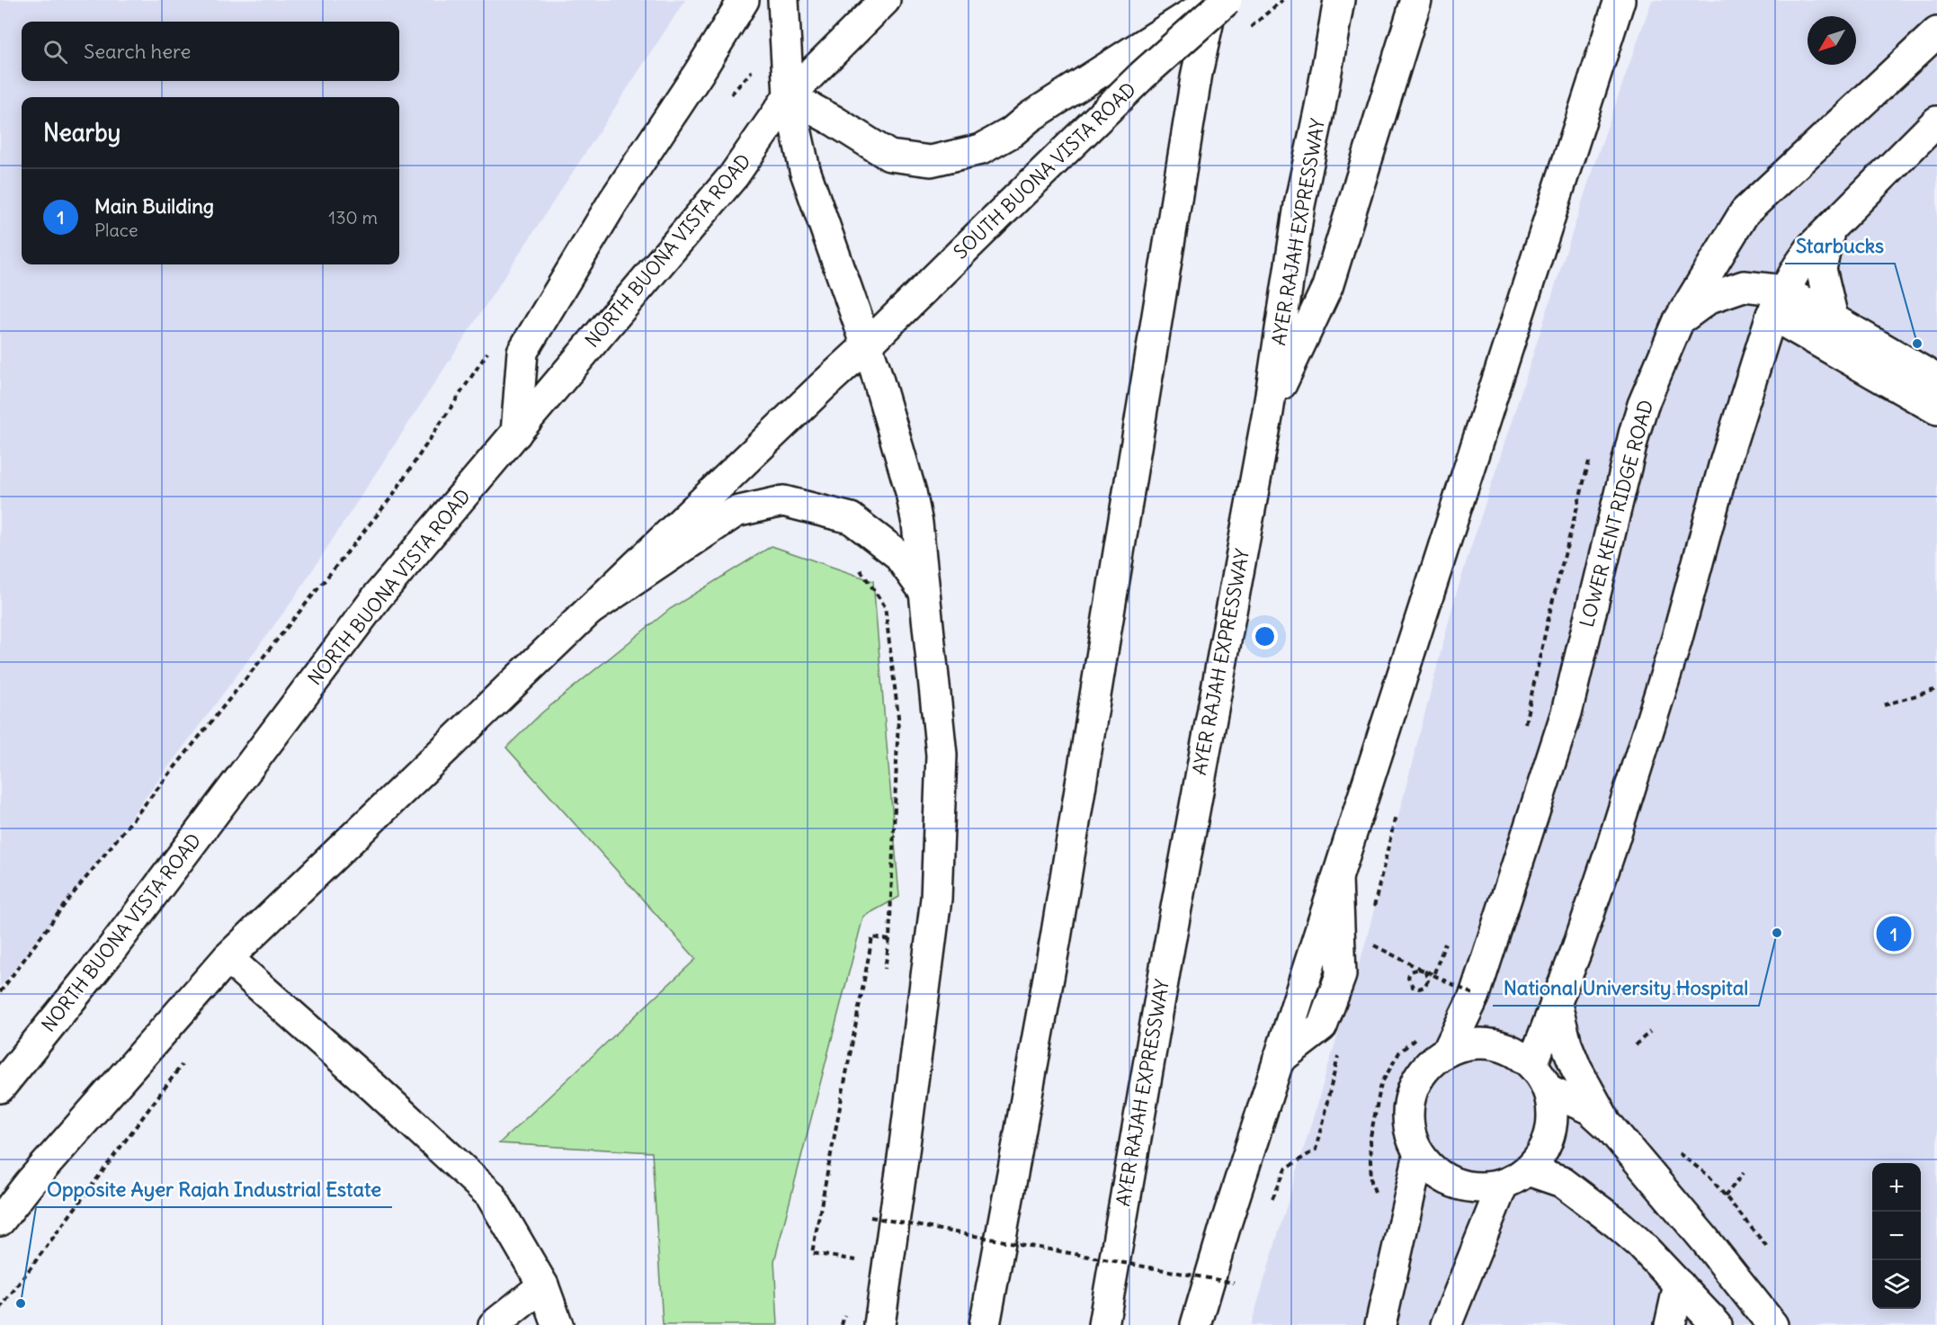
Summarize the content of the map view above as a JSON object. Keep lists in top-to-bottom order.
{
  "streets": {
    "main road": [
      "SOUTH BUONA VISTA ROAD",
      "AYER RAJAH EXPRESSWAY",
      "NORTH BUONA VISTA ROAD",
      "LOWER KENT RIDGE ROAD"
    ]
  },
  "places": ["Starbucks", "National University Hospital", "Opposite Ayer Rajah Industrial Estate"],
  "north": "bottom left",
  "page": {
    "search": "Search here",
    "heading": "Nearby",
    "list": [
      {
        "mark": "1",
        "name": "Main Building",
        "note": "Place",
        "value": "130 m"
      }
    ],
    "pins": "1",
    "map_buttons": ["+", "−"]
  }
}
